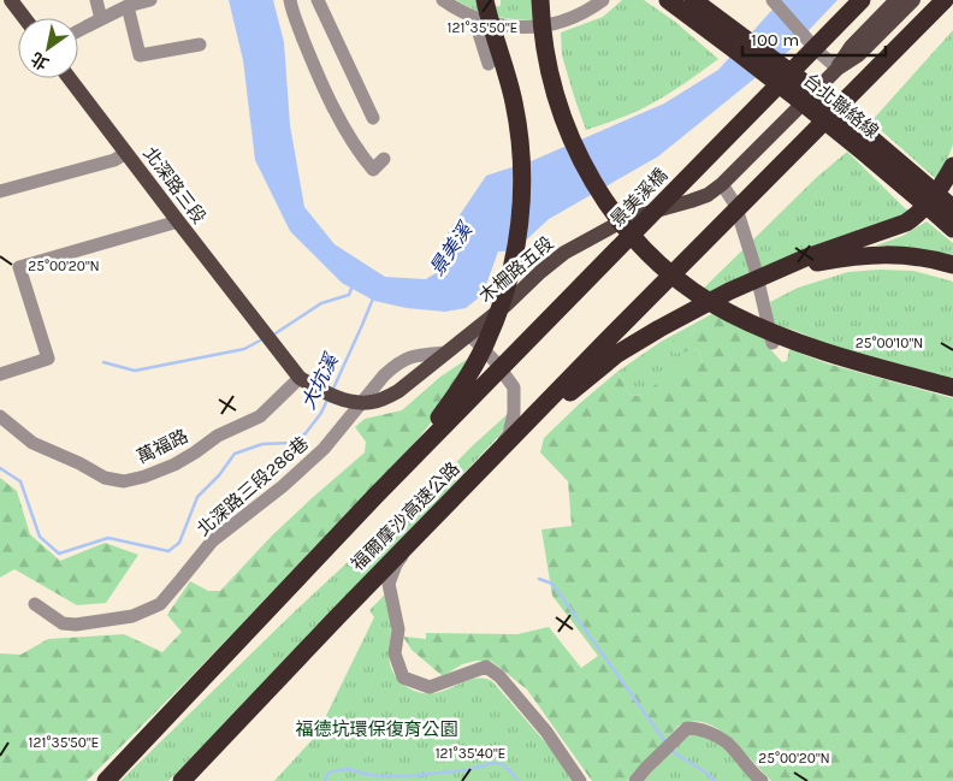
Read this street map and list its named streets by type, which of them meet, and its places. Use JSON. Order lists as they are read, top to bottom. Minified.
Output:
{"streets":{"highway":["台北聯絡線","景美溪橋","福爾摩沙高速公路"],"main road":["北深路三段","木柵路五段"],"street":["萬福路","北深路三段286巷"]},"crossings":[["北深路三段","萬福路"],["景美溪橋","福爾摩沙高速公路"],["木柵路五段","北深路三段286巷"]],"water":["景美溪","大坑溪"],"parks":["福德坑環保復育公園"],"scale_bar":"100 m","north":"bottom left","coordinates":["121°35'50\"E","25°00'20\"N","25°00'10\"N","121°35'40\"E"]}
